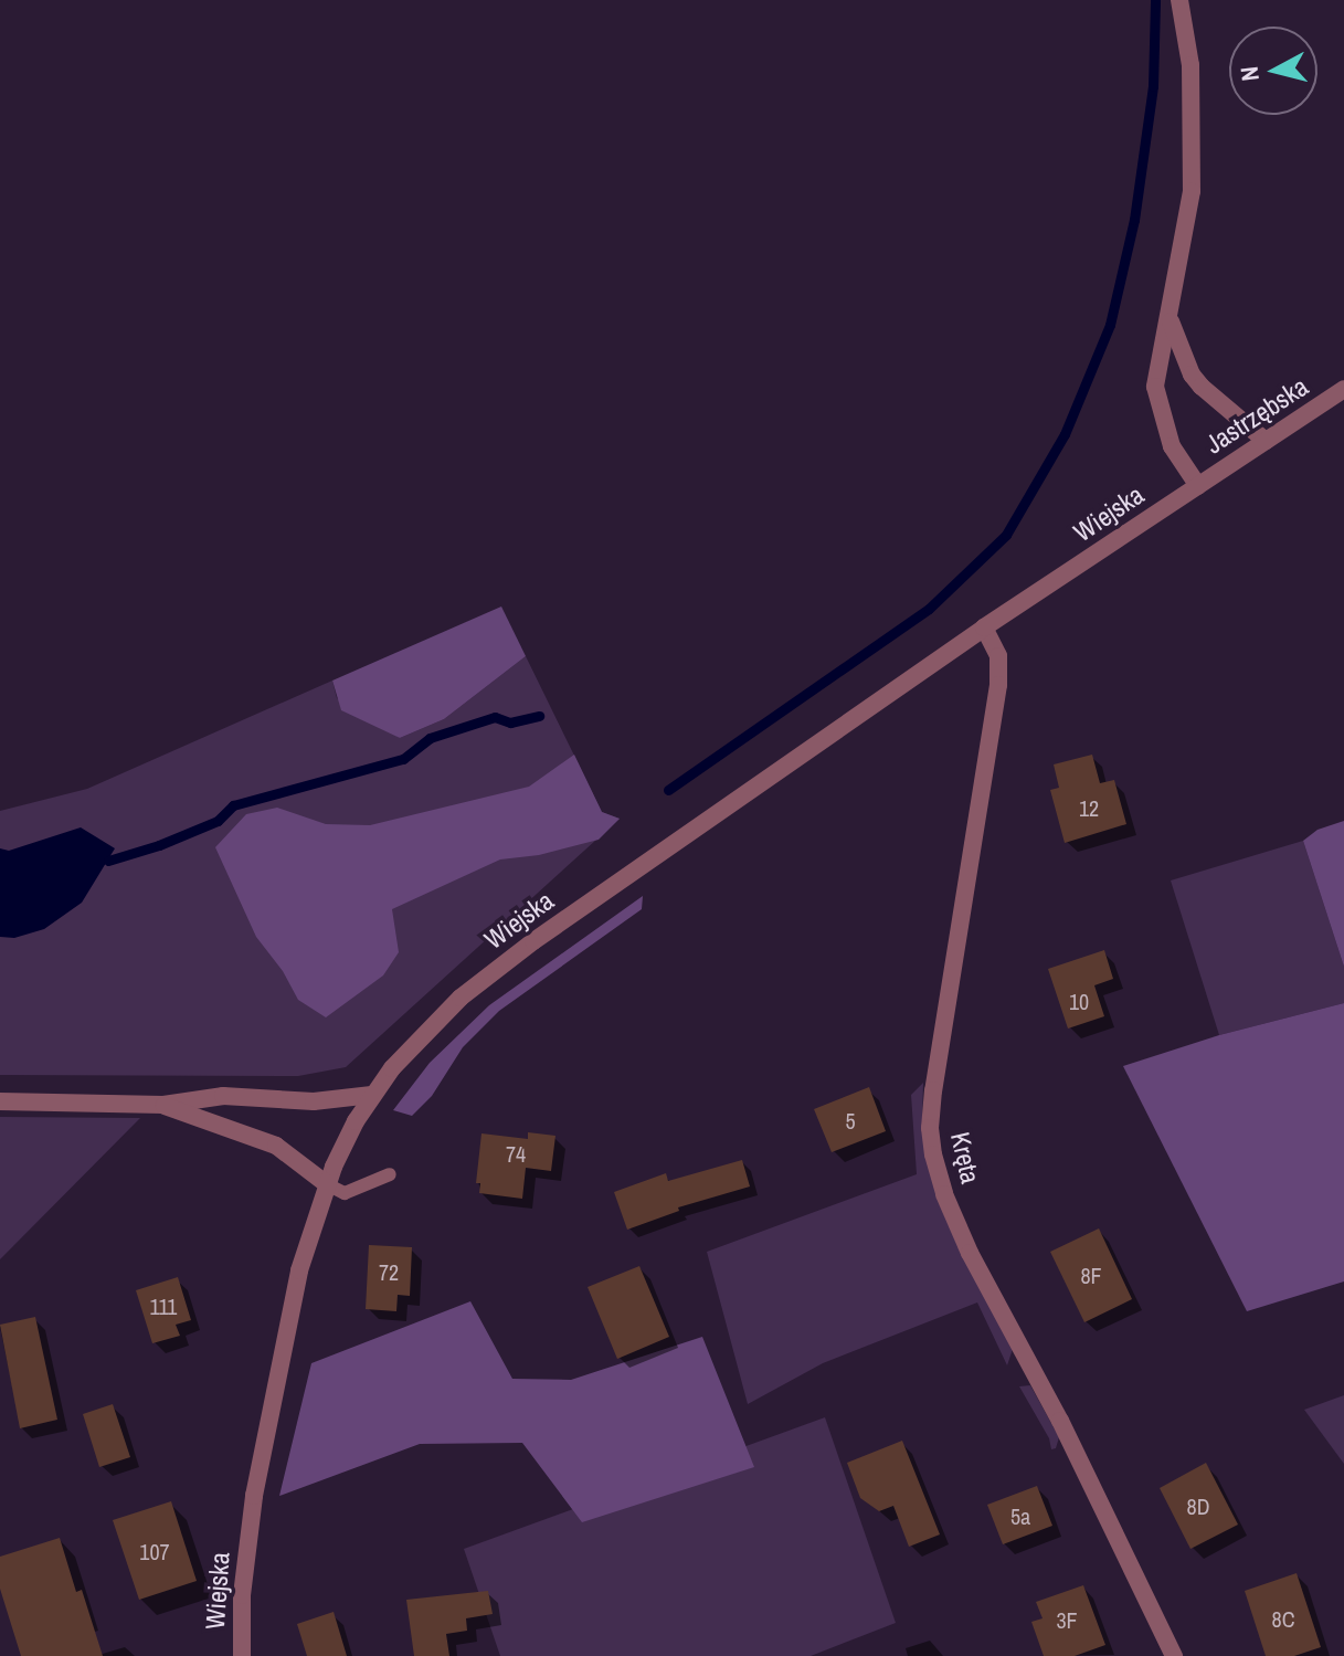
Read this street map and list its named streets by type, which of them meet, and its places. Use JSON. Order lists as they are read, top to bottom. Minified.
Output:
{"streets":{"street":["Jastrzębska","Wiejska","Kręta"]},"crossings":[["Jastrzębska","Wiejska"],["Wiejska","Kręta"]],"house_numbers":["12","10","5","74","72","8F","111","8D","5a","107","8C","3F"],"north":"left"}
